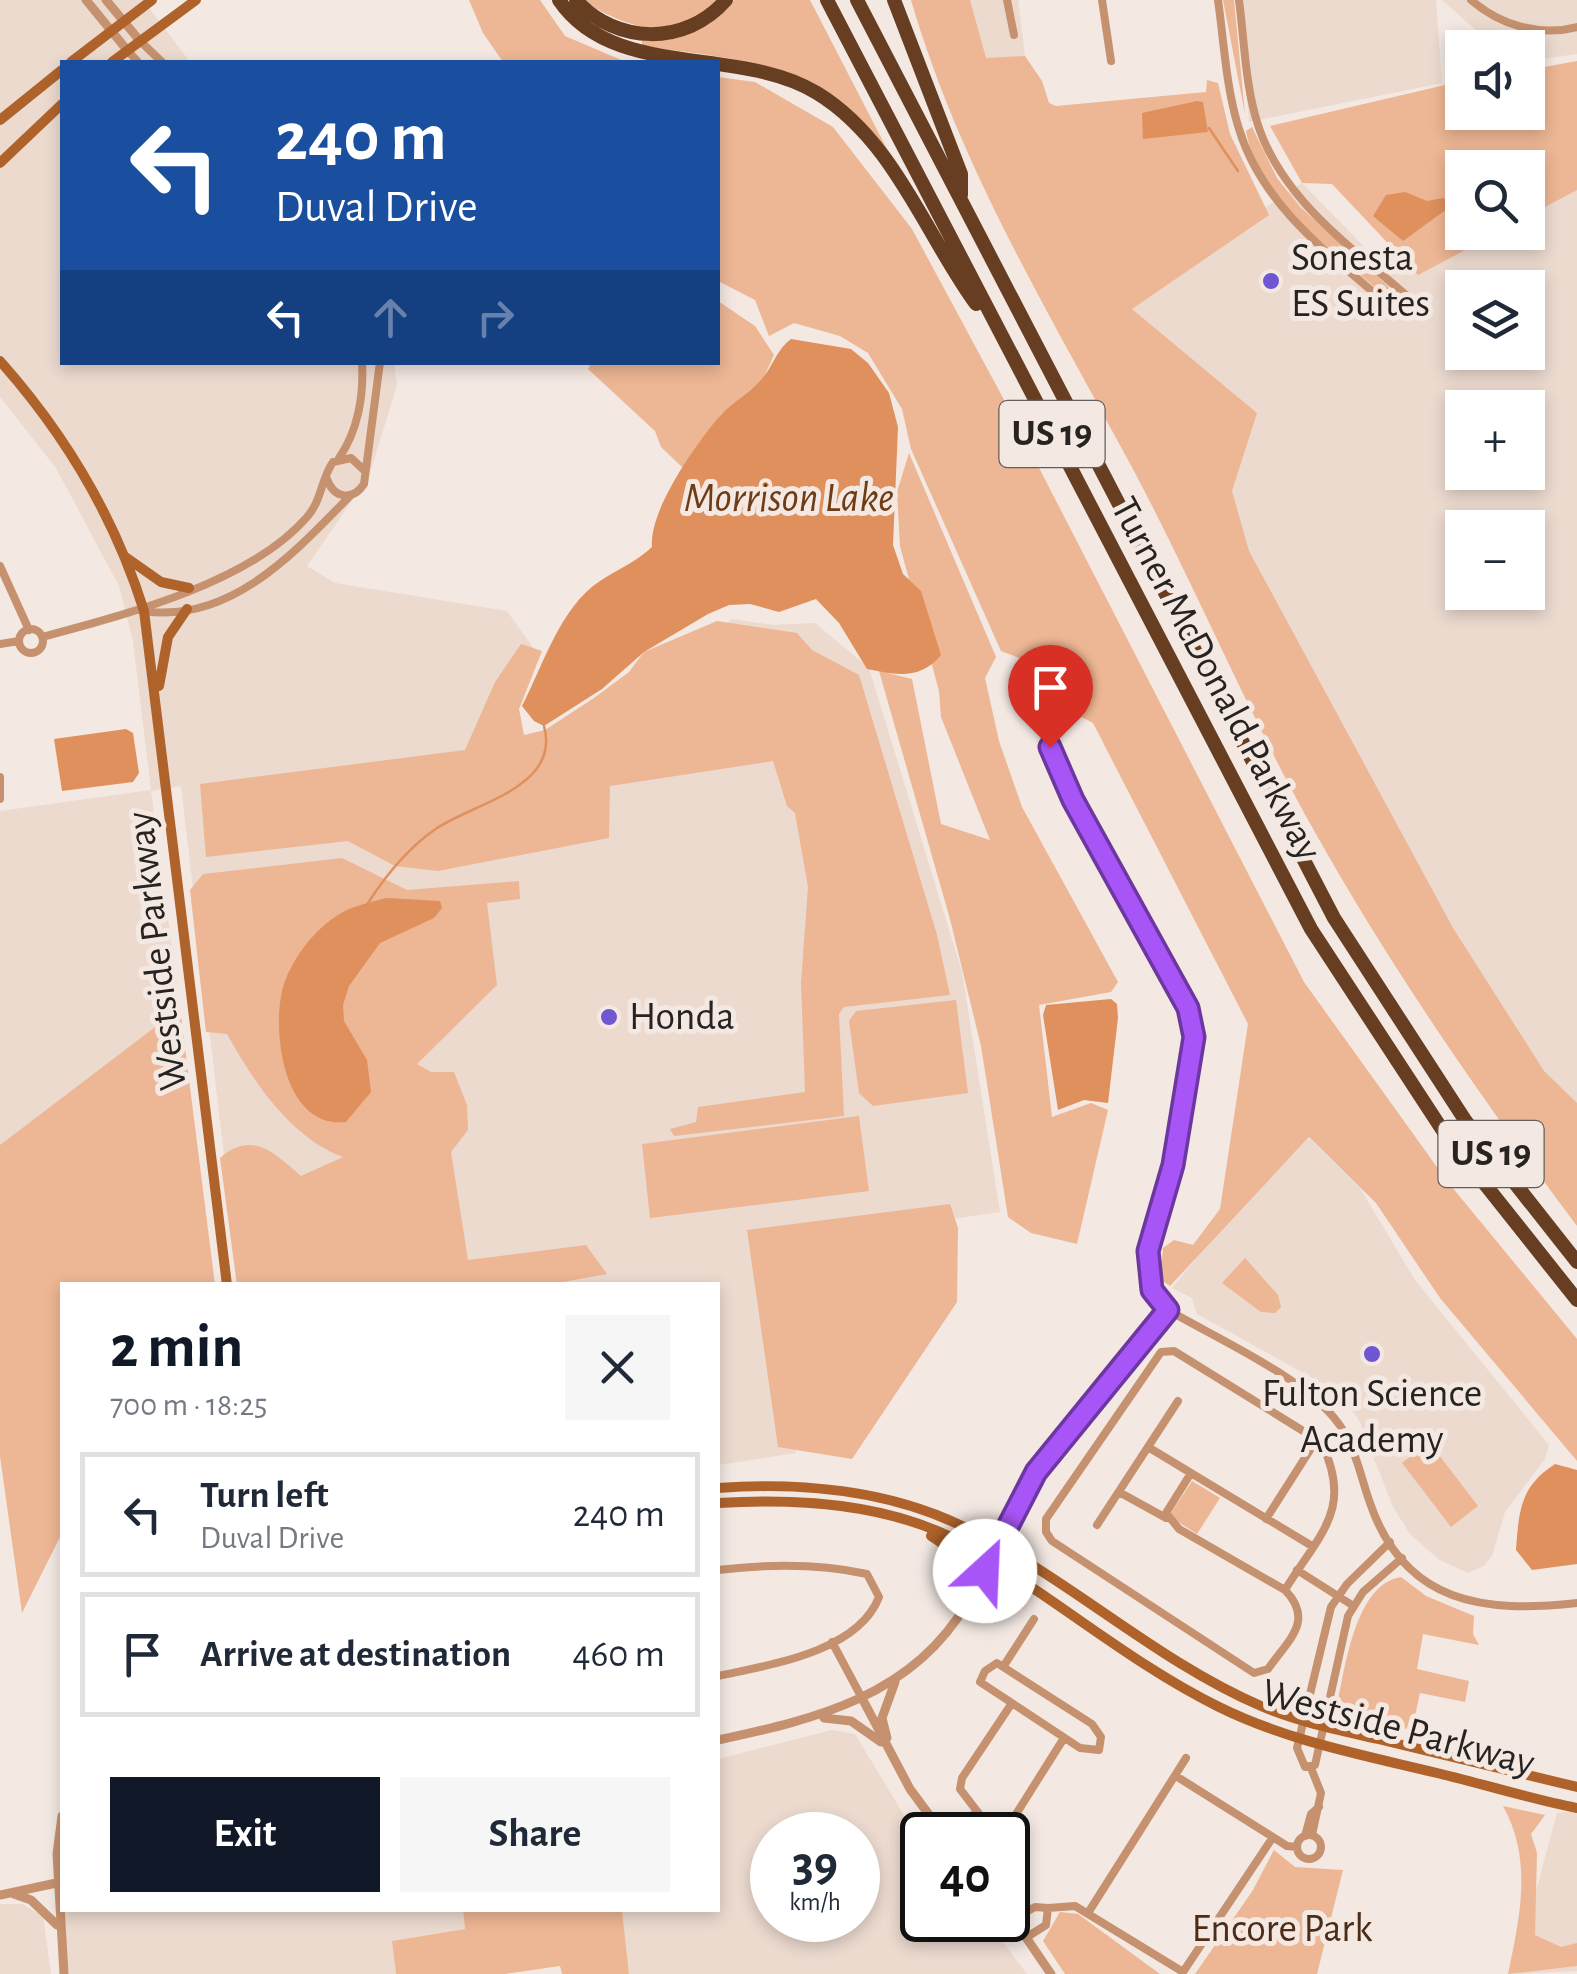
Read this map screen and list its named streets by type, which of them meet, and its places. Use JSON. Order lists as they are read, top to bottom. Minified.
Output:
{"streets":{"highway":["US 19","Turner McDonald Parkway"],"main road":["Westside Parkway"]},"water":["Morrison Lake"],"parks":["Encore Park"],"places":["Sonesta ES Suites","Honda","Fulton Science Academy"],"page":{"map_buttons":["+","−"],"turn":["240 m","Duval Drive"],"heading":["2 min","700 m · 18:25"],"list":[{"name":"Turn left","note":"Duval Drive","value":"240 m"},{"name":"Arrive at destination","value":"460 m"}],"buttons":["Exit","Share"],"speed":"39 km/h","limit":"40"}}
